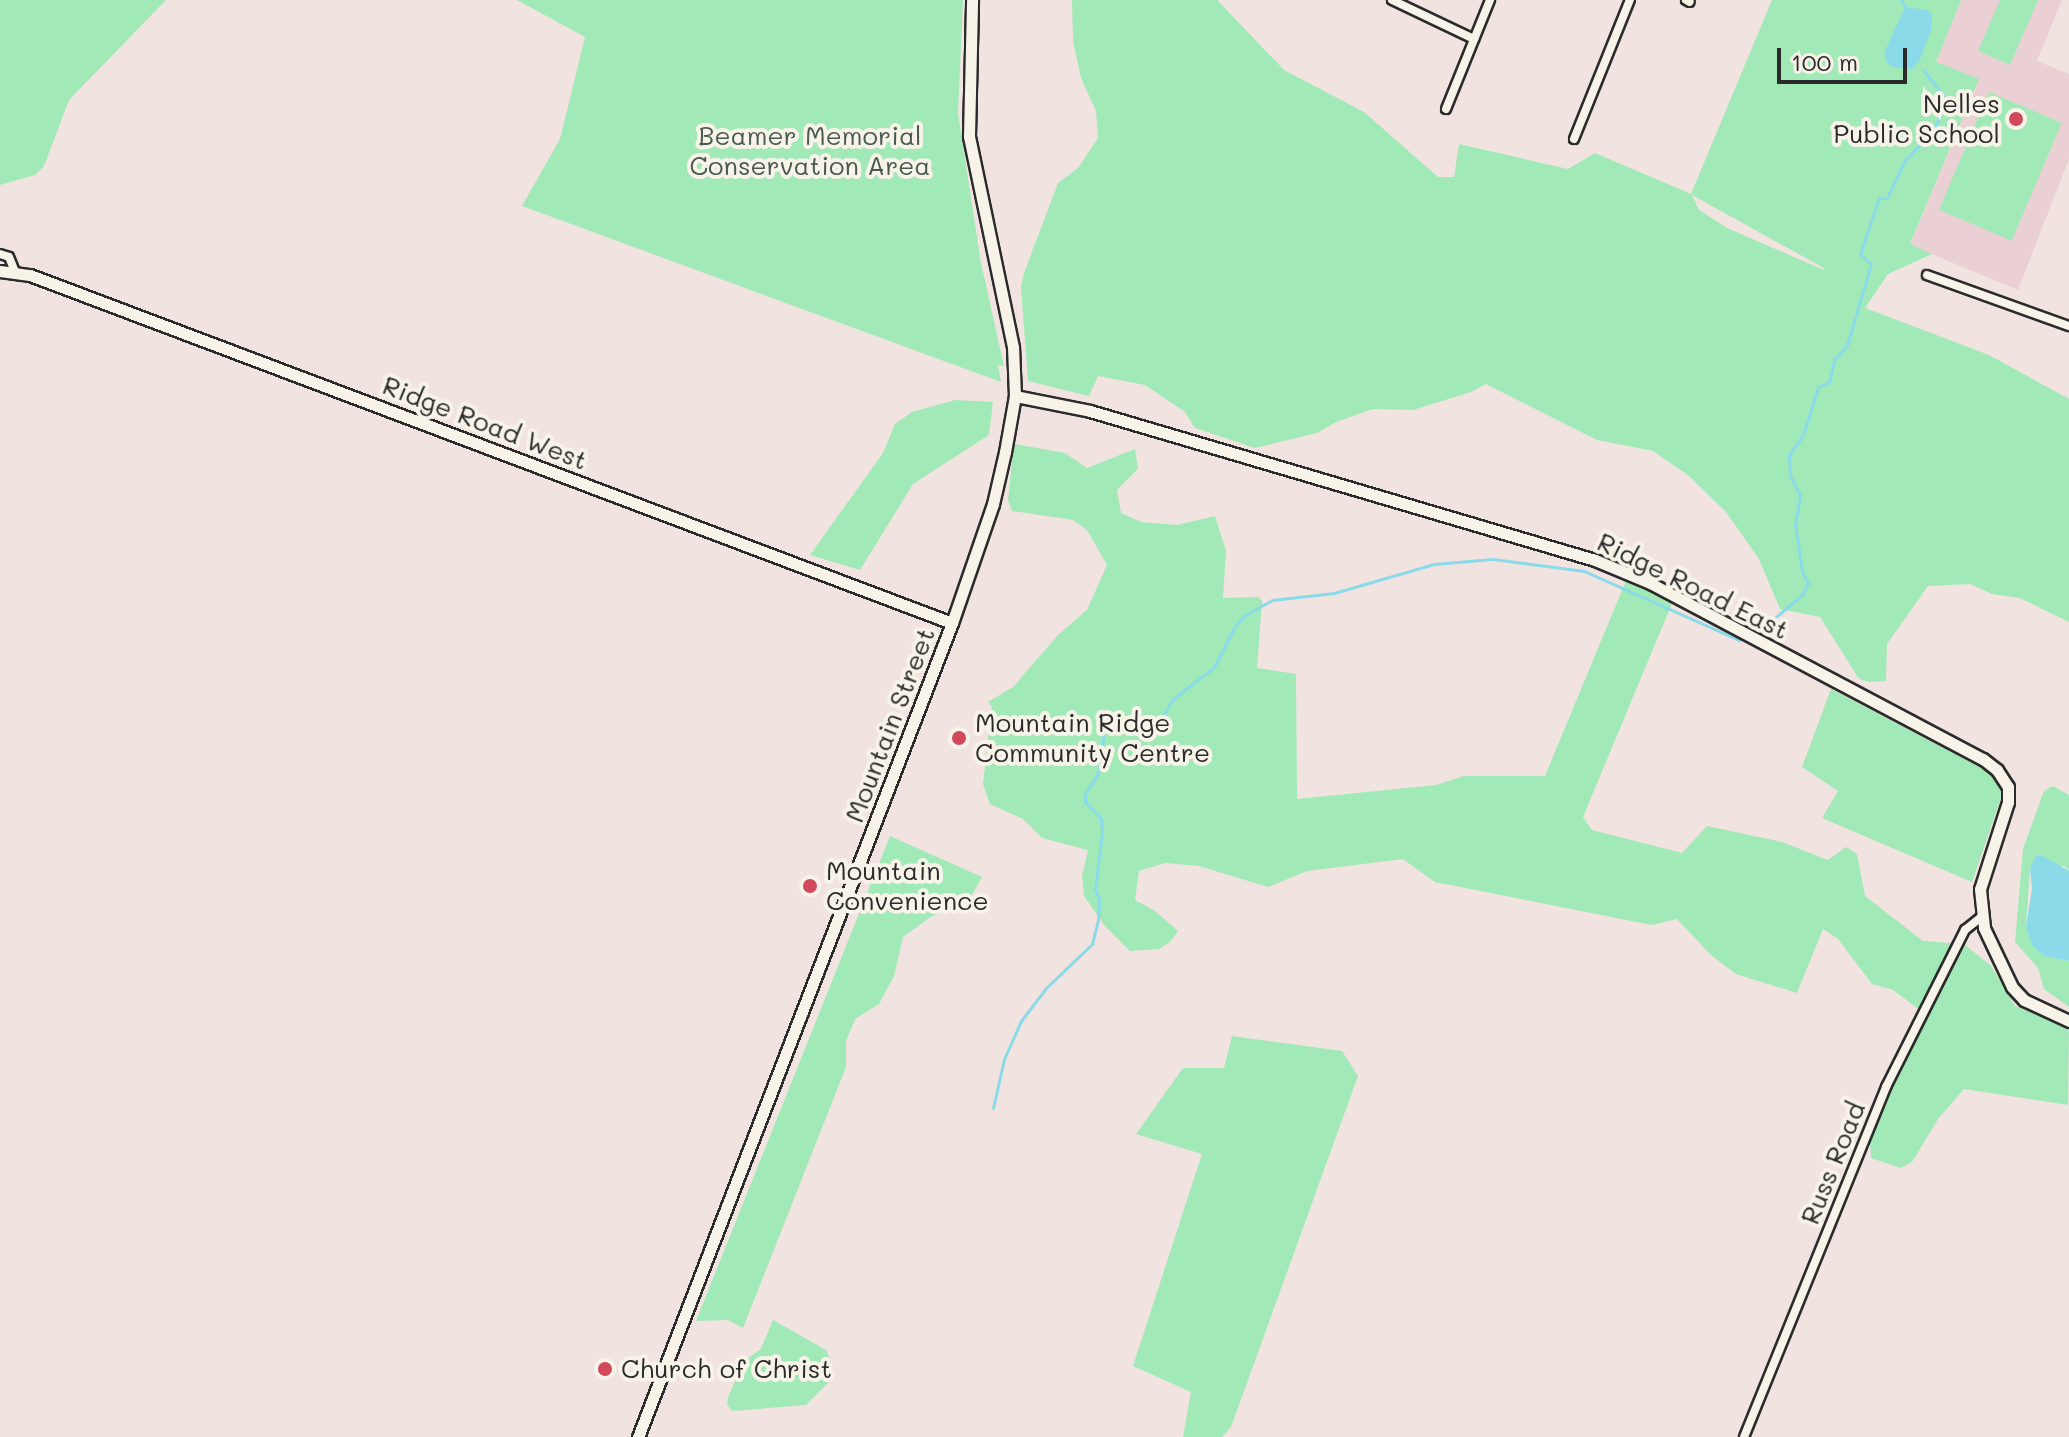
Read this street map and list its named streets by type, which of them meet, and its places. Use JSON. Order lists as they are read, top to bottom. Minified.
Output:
{"streets":{"main road":["Ridge Road West","Ridge Road East","Mountain Street"],"street":["Russ Road"]},"crossings":[["Ridge Road West","Mountain Street"],["Ridge Road East","Mountain Street"],["Ridge Road East","Russ Road"]],"parks":["Beamer Memorial Conservation Area"],"places":["Nelles Public School","Mountain Ridge Community Centre","Mountain Convenience","Church of Christ"],"scale_bar":"100 m"}
